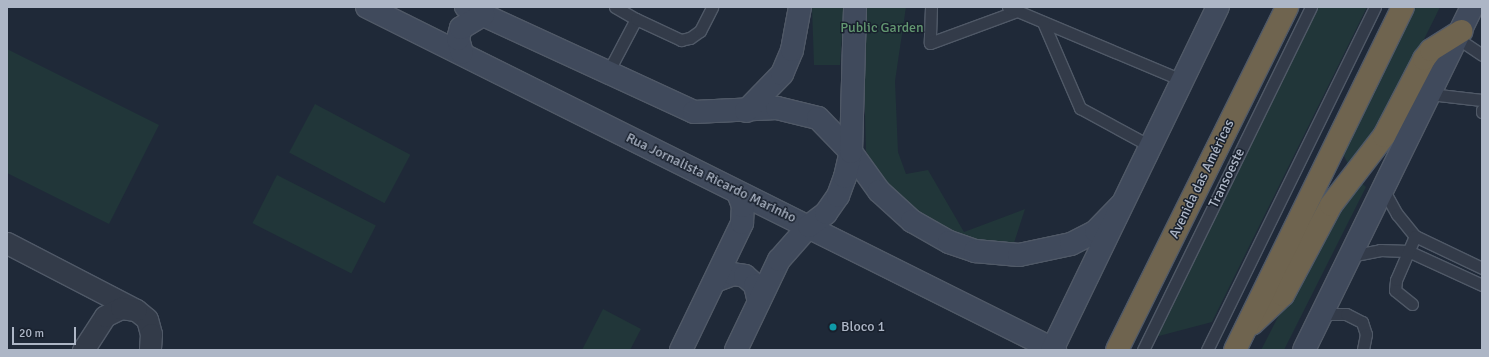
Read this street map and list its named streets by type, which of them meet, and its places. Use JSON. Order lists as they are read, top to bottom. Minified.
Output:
{"streets":{"highway":["Avenida das Américas"],"street":["Rua Jornalista Ricardo Marinho"],"lane":["Transoeste"]},"parks":["Public Garden"],"places":["Bloco 1"],"scale_bar":"20 m"}
